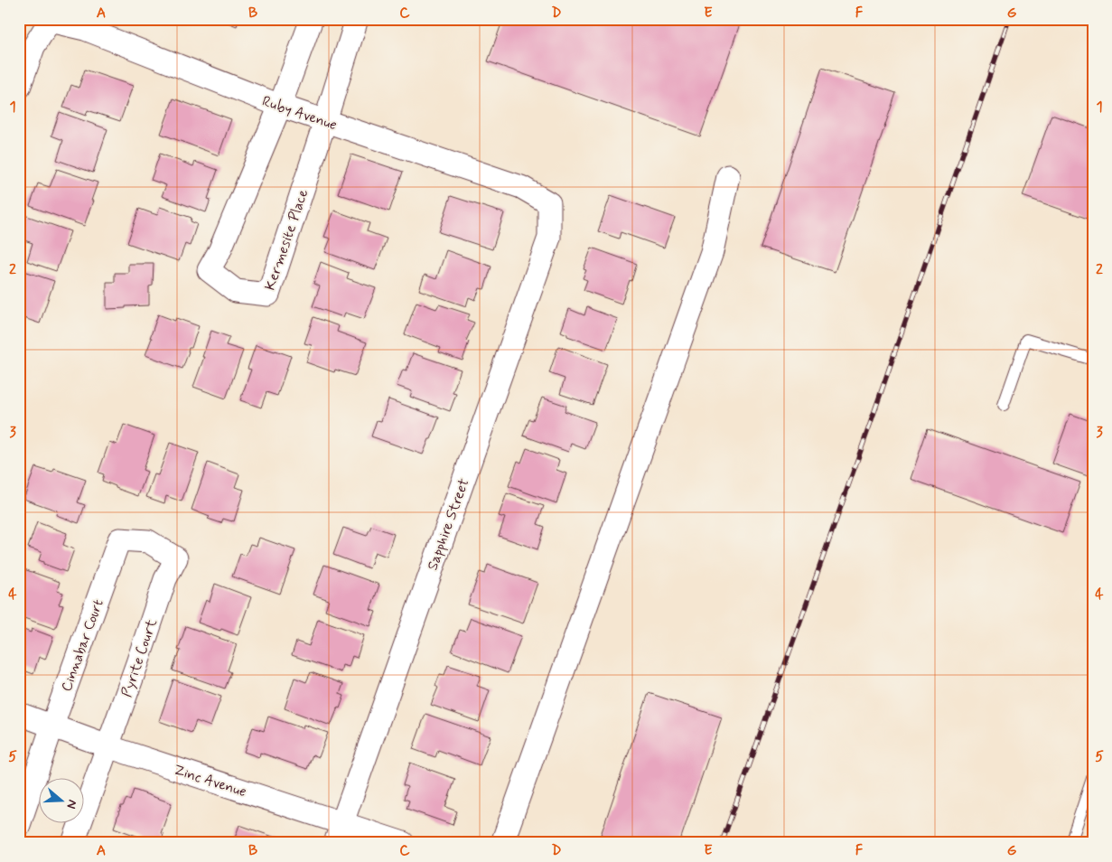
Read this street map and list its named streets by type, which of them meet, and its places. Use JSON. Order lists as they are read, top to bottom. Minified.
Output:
{"streets":{"street":["Ruby Avenue","Kermesite Place","Sapphire Street","Cinnabar Court","Pyrite Court","Zinc Avenue"]},"crossings":[["Ruby Avenue","Kermesite Place"],["Ruby Avenue","Sapphire Street"],["Sapphire Street","Zinc Avenue"],["Cinnabar Court","Pyrite Court"],["Cinnabar Court","Zinc Avenue"],["Pyrite Court","Zinc Avenue"]],"north":"right","grid":{"columns":["A","B","C","D","E","F","G"],"rows":["1","2","3","4","5"]}}
